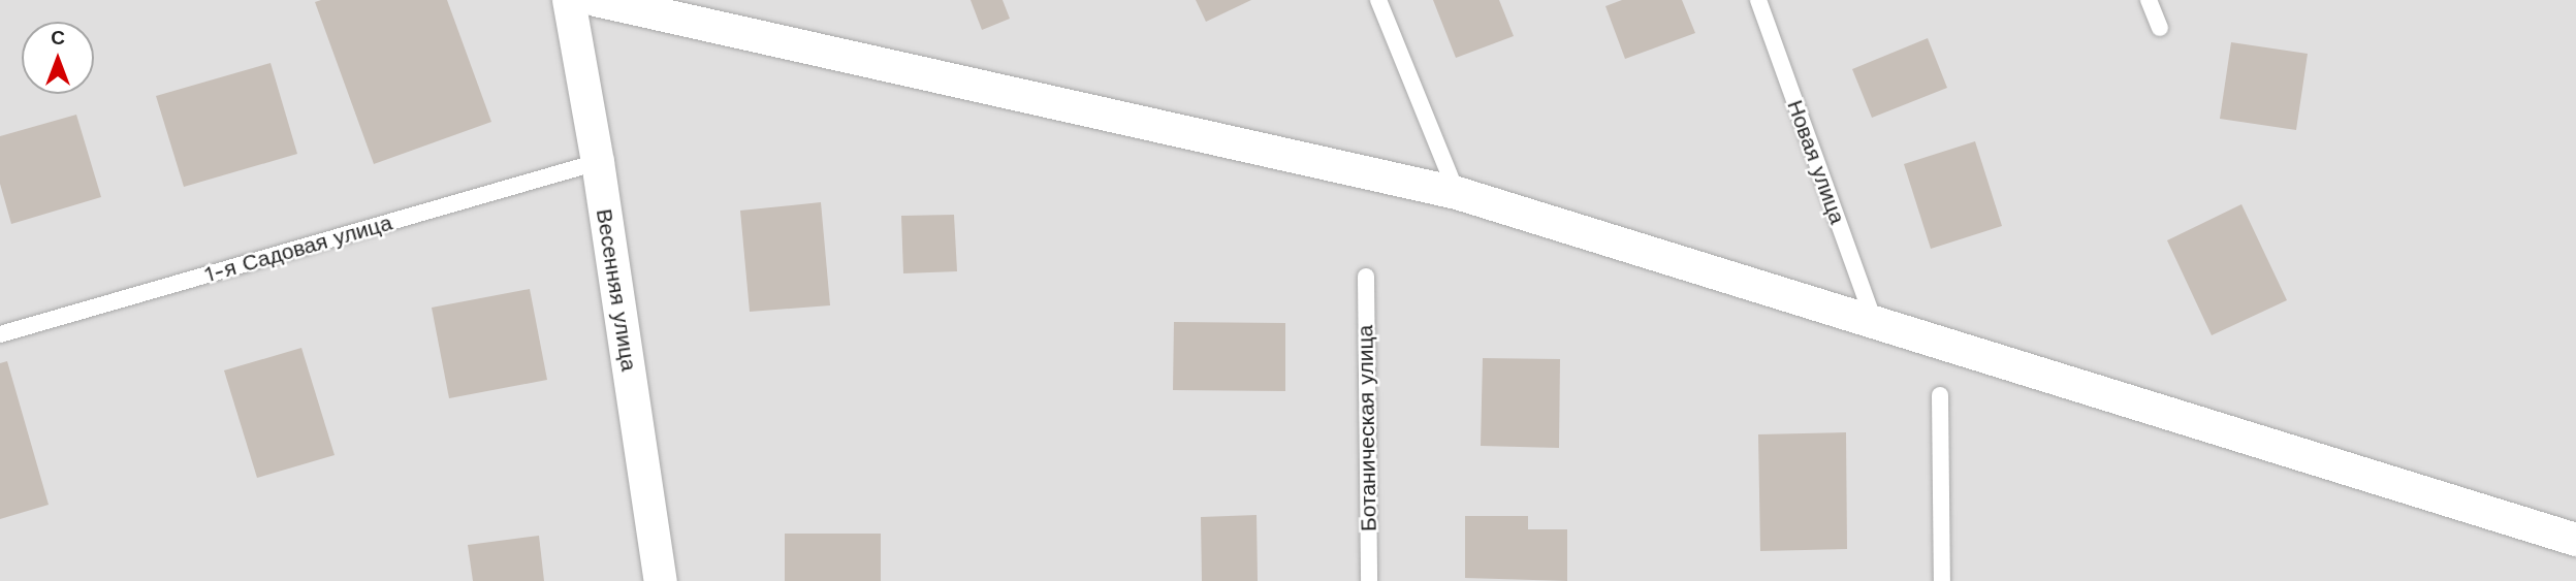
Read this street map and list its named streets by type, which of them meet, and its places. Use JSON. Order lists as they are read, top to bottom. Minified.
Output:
{"streets":{"street":["Весенняя улица"],"lane":["Новая улица","1-я Садовая улица","Ботаническая улица"]},"crossings":[["1-я Садовая улица","Весенняя улица"]],"north":"top"}
